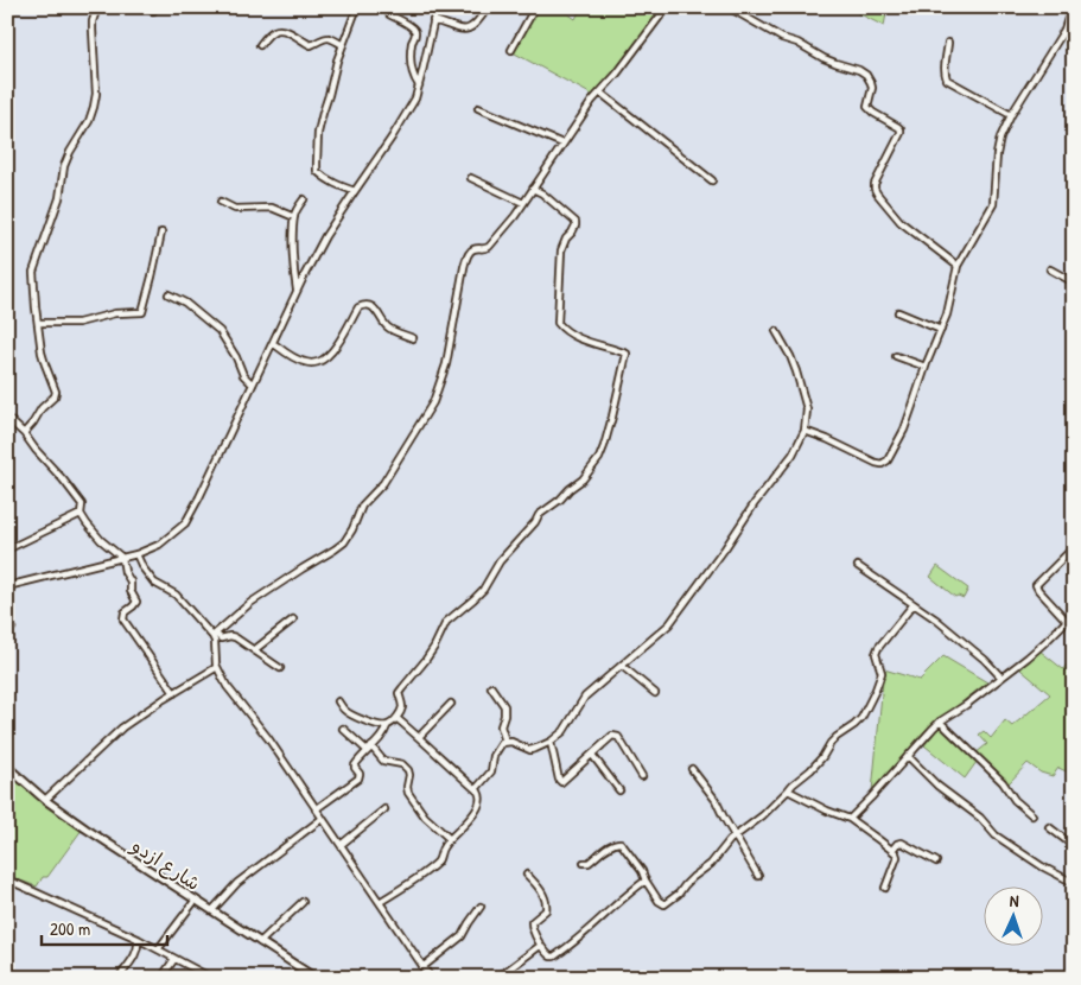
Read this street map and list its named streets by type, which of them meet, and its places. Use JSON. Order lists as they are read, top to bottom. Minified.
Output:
{"streets":{"street":["شارع ازدو"]},"scale_bar":"200 m","north":"top"}
